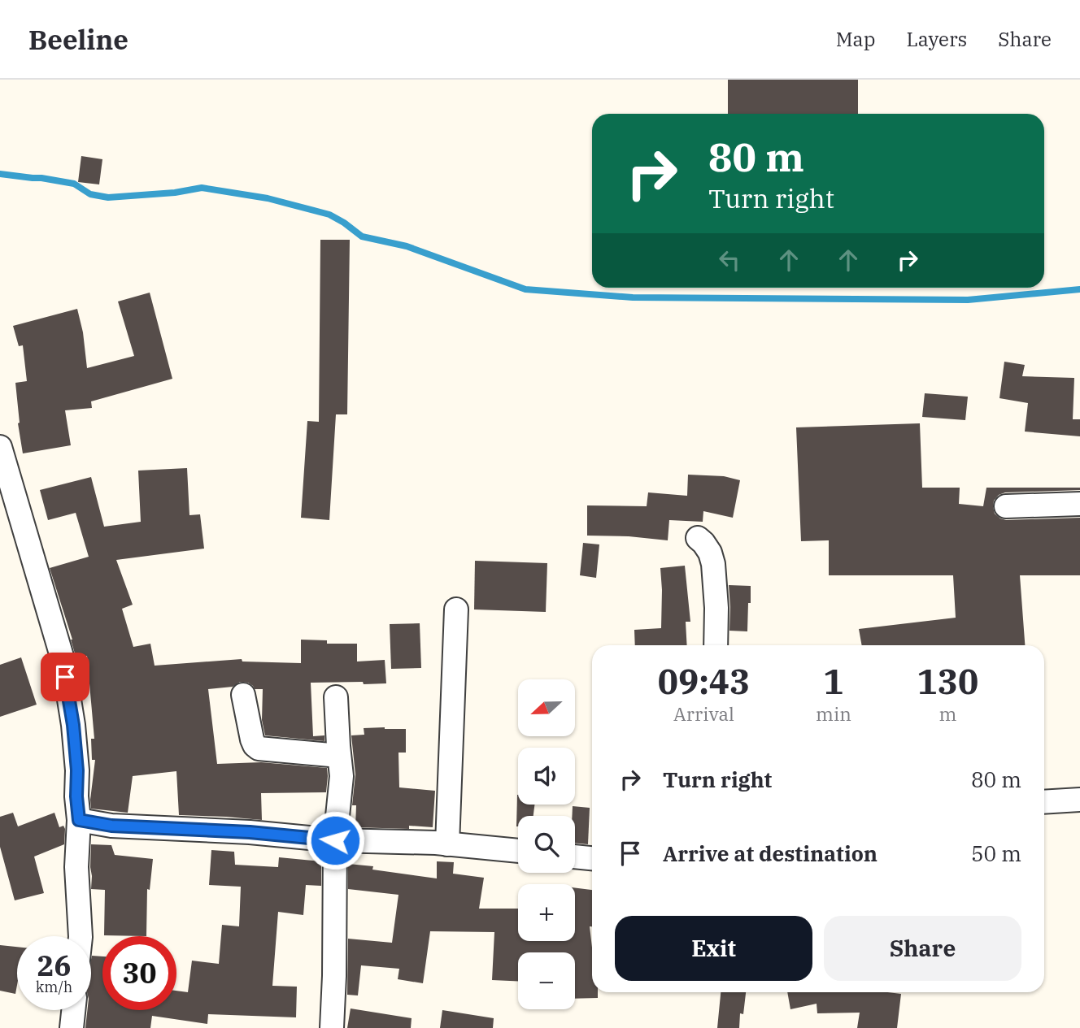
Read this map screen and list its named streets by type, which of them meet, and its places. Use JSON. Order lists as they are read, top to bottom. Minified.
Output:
{"north":"left","page":{"header":"Beeline","nav":["Map","Layers","Share"],"turn":["80 m","Turn right"],"eta":["09:43","Arrival","1","min","130","m"],"map_buttons":["+","−"],"list":[{"name":"Turn right","value":"80 m"},{"name":"Arrive at destination","value":"50 m"}],"buttons":["Exit","Share"],"speed":"26 km/h","limit":"30"}}
